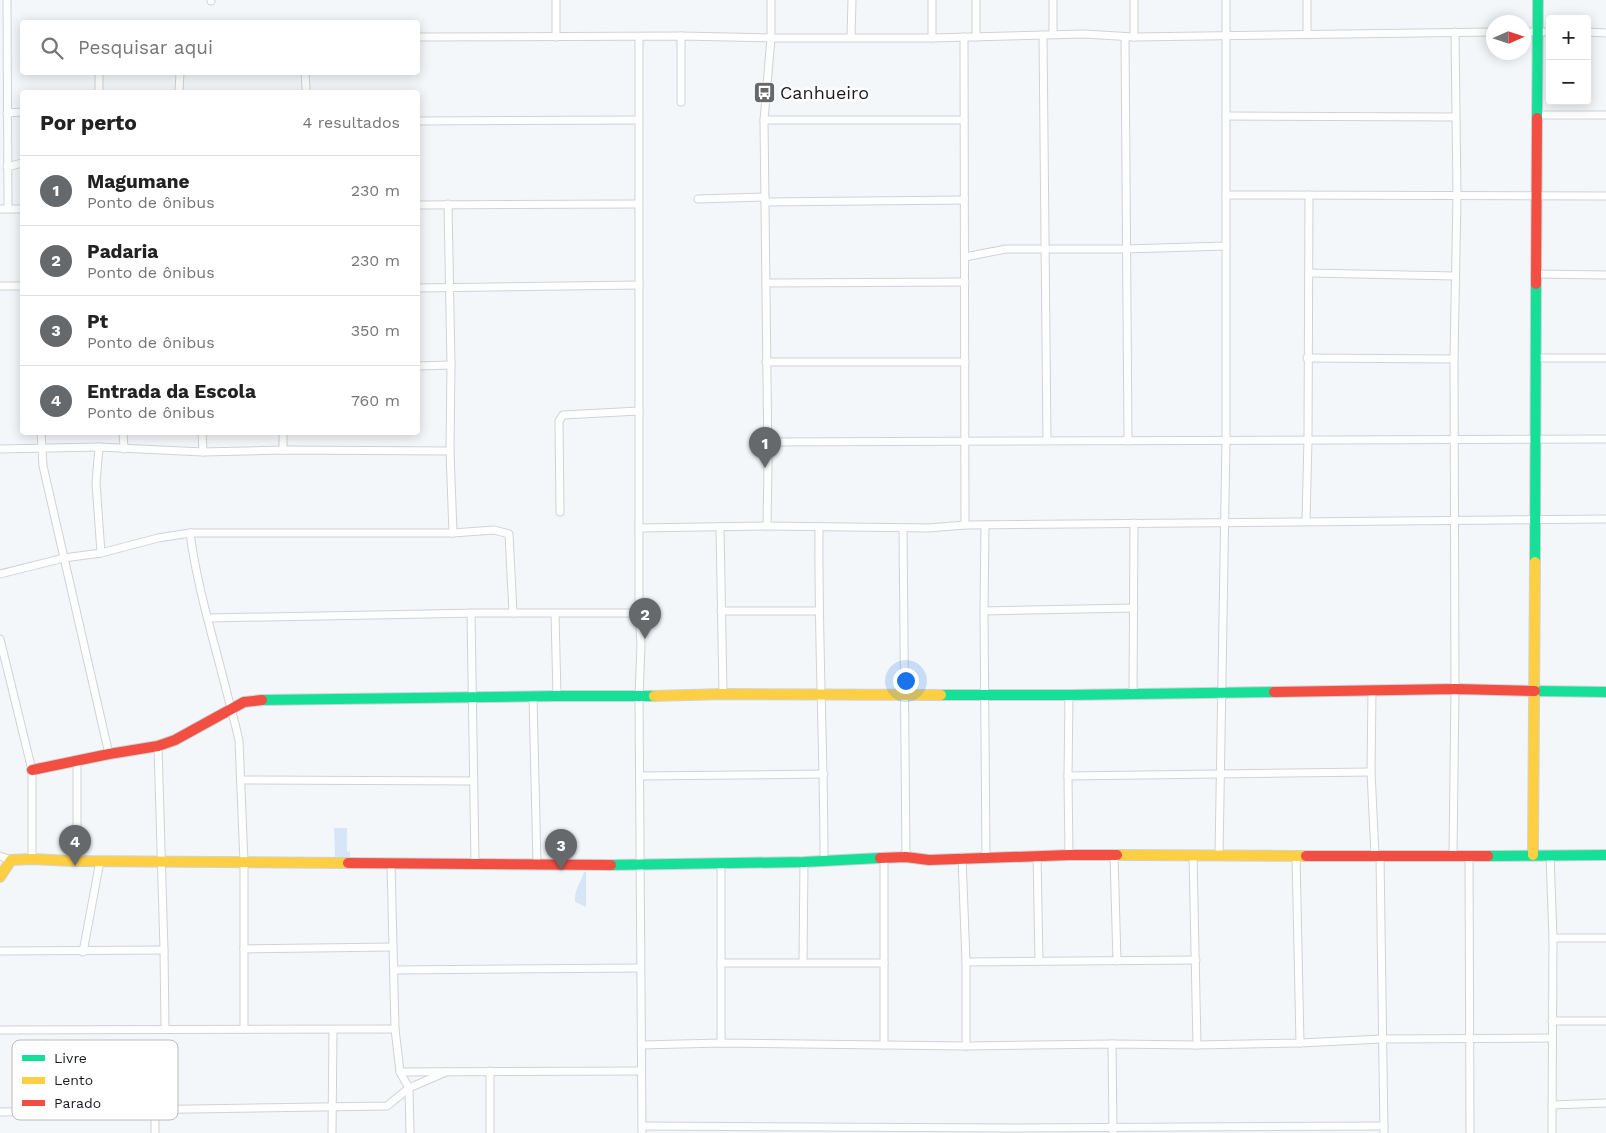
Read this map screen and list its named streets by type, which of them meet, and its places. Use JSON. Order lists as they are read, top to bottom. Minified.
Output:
{"places":{"bus stop":["Canhueiro"]},"legend":["Livre","Lento","Parado"],"north":"right","page":{"map_buttons":["+","−"],"search":"Pesquisar aqui","heading":["Por perto","4 resultados"],"list":[{"mark":"1","name":"Magumane","note":"Ponto de ônibus","value":"230 m"},{"mark":"2","name":"Padaria","note":"Ponto de ônibus","value":"230 m"},{"mark":"3","name":"Pt","note":"Ponto de ônibus","value":"350 m"},{"mark":"4","name":"Entrada da Escola","note":"Ponto de ônibus","value":"760 m"}],"pins":["1","2","4","3"]}}
